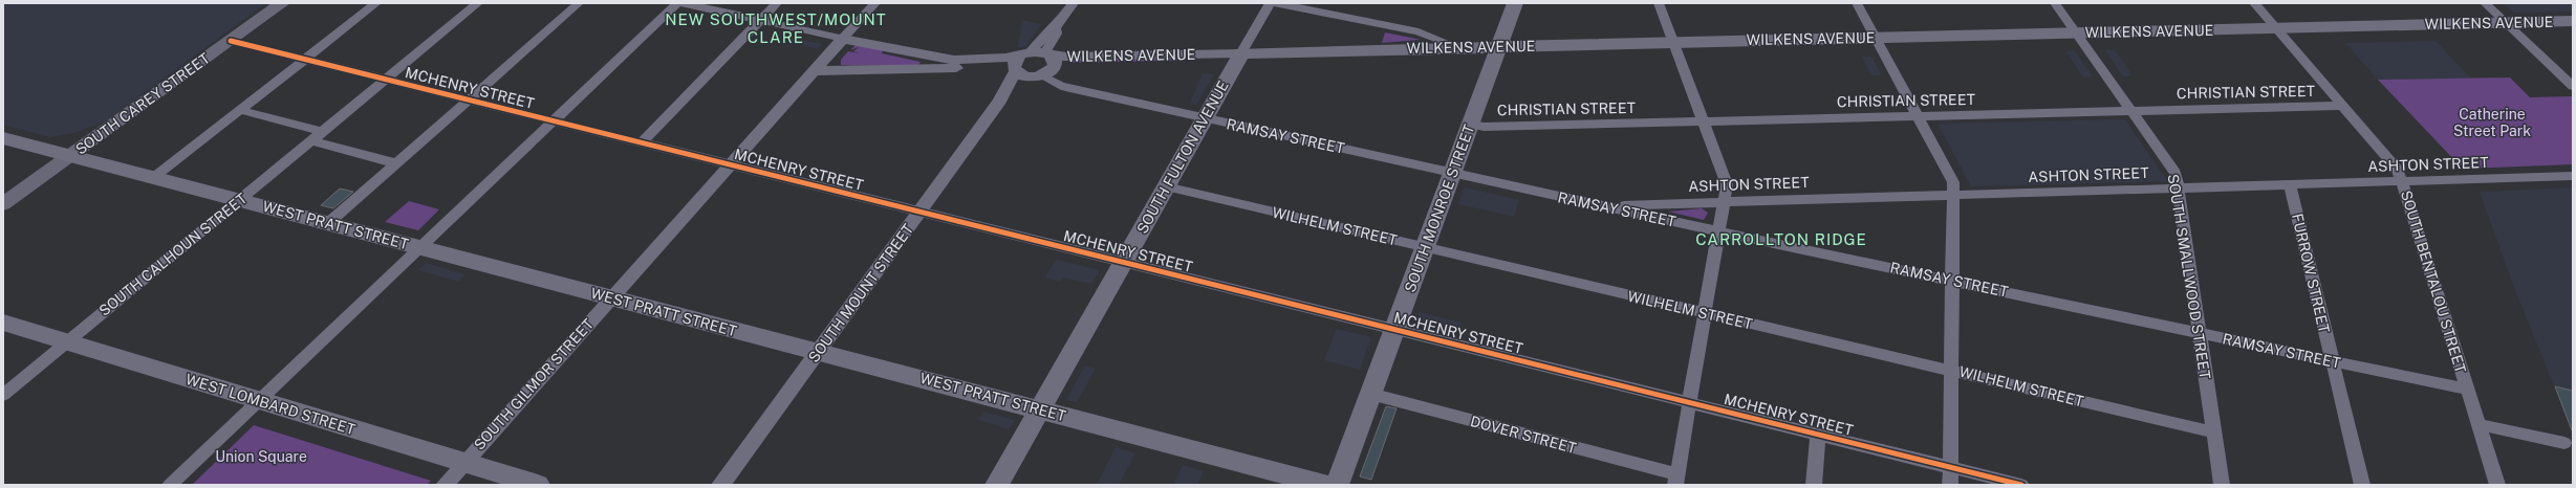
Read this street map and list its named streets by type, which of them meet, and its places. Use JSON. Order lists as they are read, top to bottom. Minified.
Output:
{"streets":{"main road":["WILKENS AVENUE","SOUTH CAREY STREET","SOUTH FULTON AVENUE","SOUTH MONROE STREET","WEST PRATT STREET","WEST LOMBARD STREET"],"street":["MCHENRY STREET","CHRISTIAN STREET","RAMSAY STREET","ASHTON STREET","WILHELM STREET","SOUTH CALHOUN STREET","FURROW STREET","SOUTH SMALLWOOD STREET","SOUTH BENTALOU STREET","SOUTH MOUNT STREET","SOUTH GILMOR STREET","DOVER STREET"]},"crossings":[["WILKENS AVENUE","RAMSAY STREET"],["WILKENS AVENUE","SOUTH FULTON AVENUE"],["WILKENS AVENUE","SOUTH MONROE STREET"],["WILKENS AVENUE","SOUTH SMALLWOOD STREET"],["WILKENS AVENUE","SOUTH BENTALOU STREET"],["WILKENS AVENUE","SOUTH MOUNT STREET"],["WILKENS AVENUE","SOUTH GILMOR STREET"],["MCHENRY STREET","SOUTH CAREY STREET"],["MCHENRY STREET","SOUTH FULTON AVENUE"],["MCHENRY STREET","SOUTH MONROE STREET"],["MCHENRY STREET","SOUTH CALHOUN STREET"],["MCHENRY STREET","SOUTH MOUNT STREET"],["MCHENRY STREET","SOUTH GILMOR STREET"],["CHRISTIAN STREET","SOUTH MONROE STREET"],["CHRISTIAN STREET","SOUTH SMALLWOOD STREET"],["CHRISTIAN STREET","SOUTH BENTALOU STREET"],["SOUTH CAREY STREET","WEST PRATT STREET"],["RAMSAY STREET","SOUTH FULTON AVENUE"],["RAMSAY STREET","ASHTON STREET"],["RAMSAY STREET","SOUTH MONROE STREET"],["RAMSAY STREET","FURROW STREET"],["RAMSAY STREET","SOUTH SMALLWOOD STREET"],["RAMSAY STREET","SOUTH BENTALOU STREET"],["RAMSAY STREET","SOUTH MOUNT STREET"],["SOUTH FULTON AVENUE","WEST PRATT STREET"],["SOUTH FULTON AVENUE","WILHELM STREET"],["ASHTON STREET","FURROW STREET"],["ASHTON STREET","SOUTH SMALLWOOD STREET"],["ASHTON STREET","SOUTH BENTALOU STREET"],["SOUTH MONROE STREET","WILHELM STREET"],["SOUTH MONROE STREET","DOVER STREET"],["WEST PRATT STREET","SOUTH CALHOUN STREET"],["WEST PRATT STREET","SOUTH MOUNT STREET"],["WEST PRATT STREET","SOUTH GILMOR STREET"],["WILHELM STREET","SOUTH SMALLWOOD STREET"],["SOUTH CALHOUN STREET","WEST LOMBARD STREET"],["SOUTH GILMOR STREET","WEST LOMBARD STREET"]],"districts":["NEW SOUTHWEST/MOUNT CLARE","CARROLLTON RIDGE"],"parks":["Catherine Street Park","Union Square"]}
